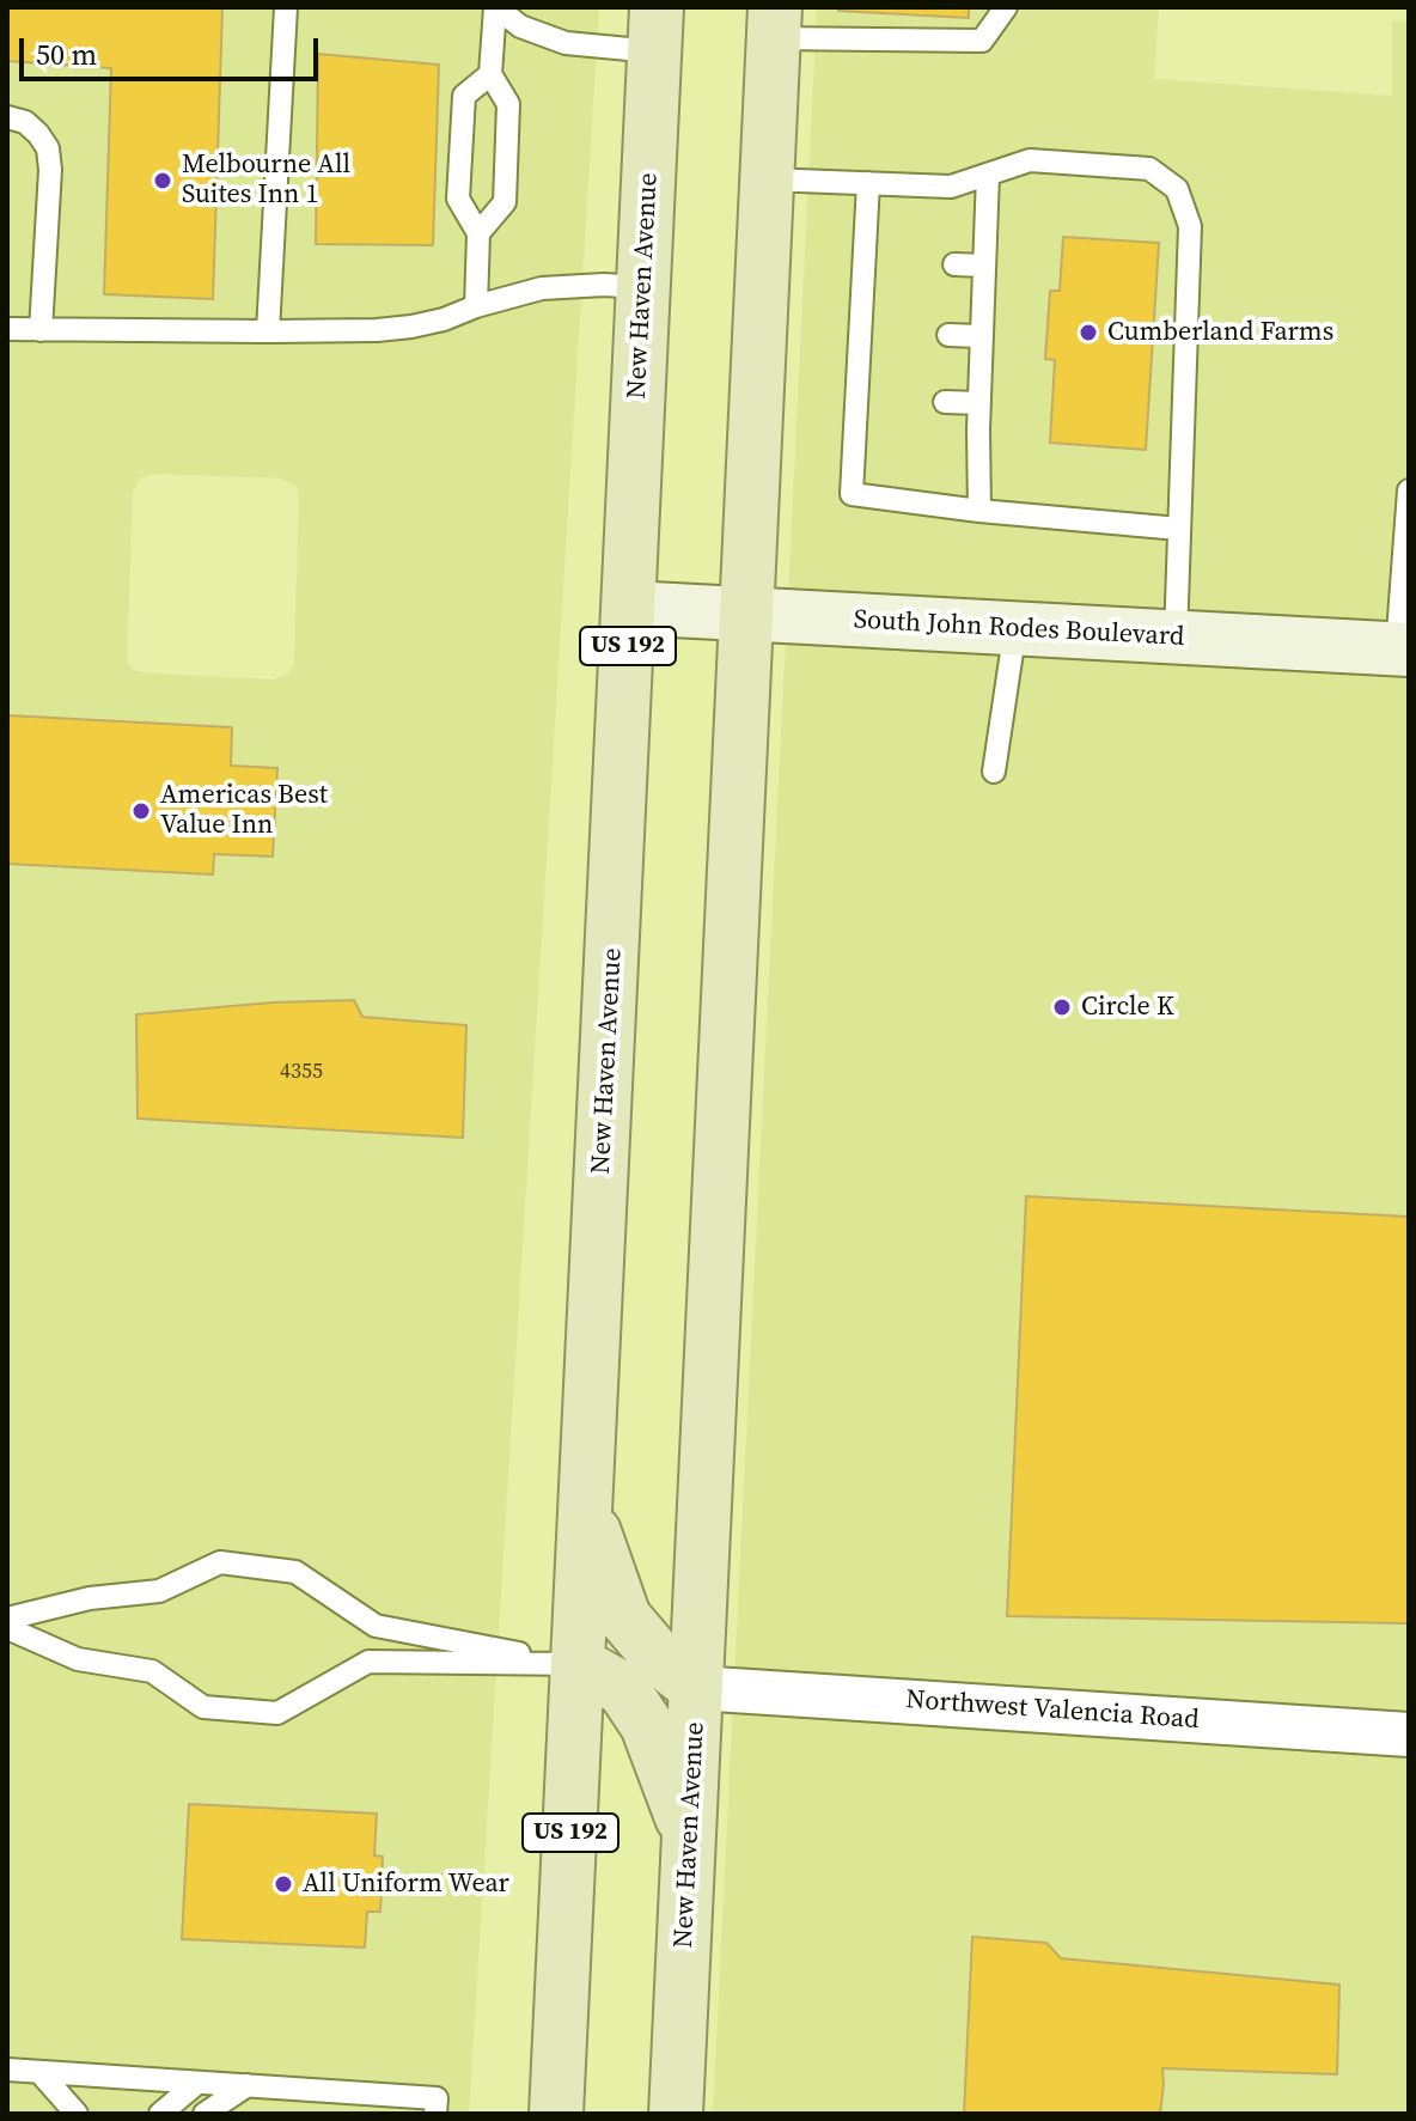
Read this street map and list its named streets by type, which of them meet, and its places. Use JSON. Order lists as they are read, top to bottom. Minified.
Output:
{"streets":{"main road":["New Haven Avenue","South John Rodes Boulevard","US 192"],"street":["Northwest Valencia Road"]},"crossings":[["New Haven Avenue","South John Rodes Boulevard"],["New Haven Avenue","Northwest Valencia Road"]],"places":["Melbourne All Suites Inn 1","Cumberland Farms","Americas Best Value Inn","Circle K","All Uniform Wear"],"house_numbers":["4355"],"scale_bar":"50 m"}
